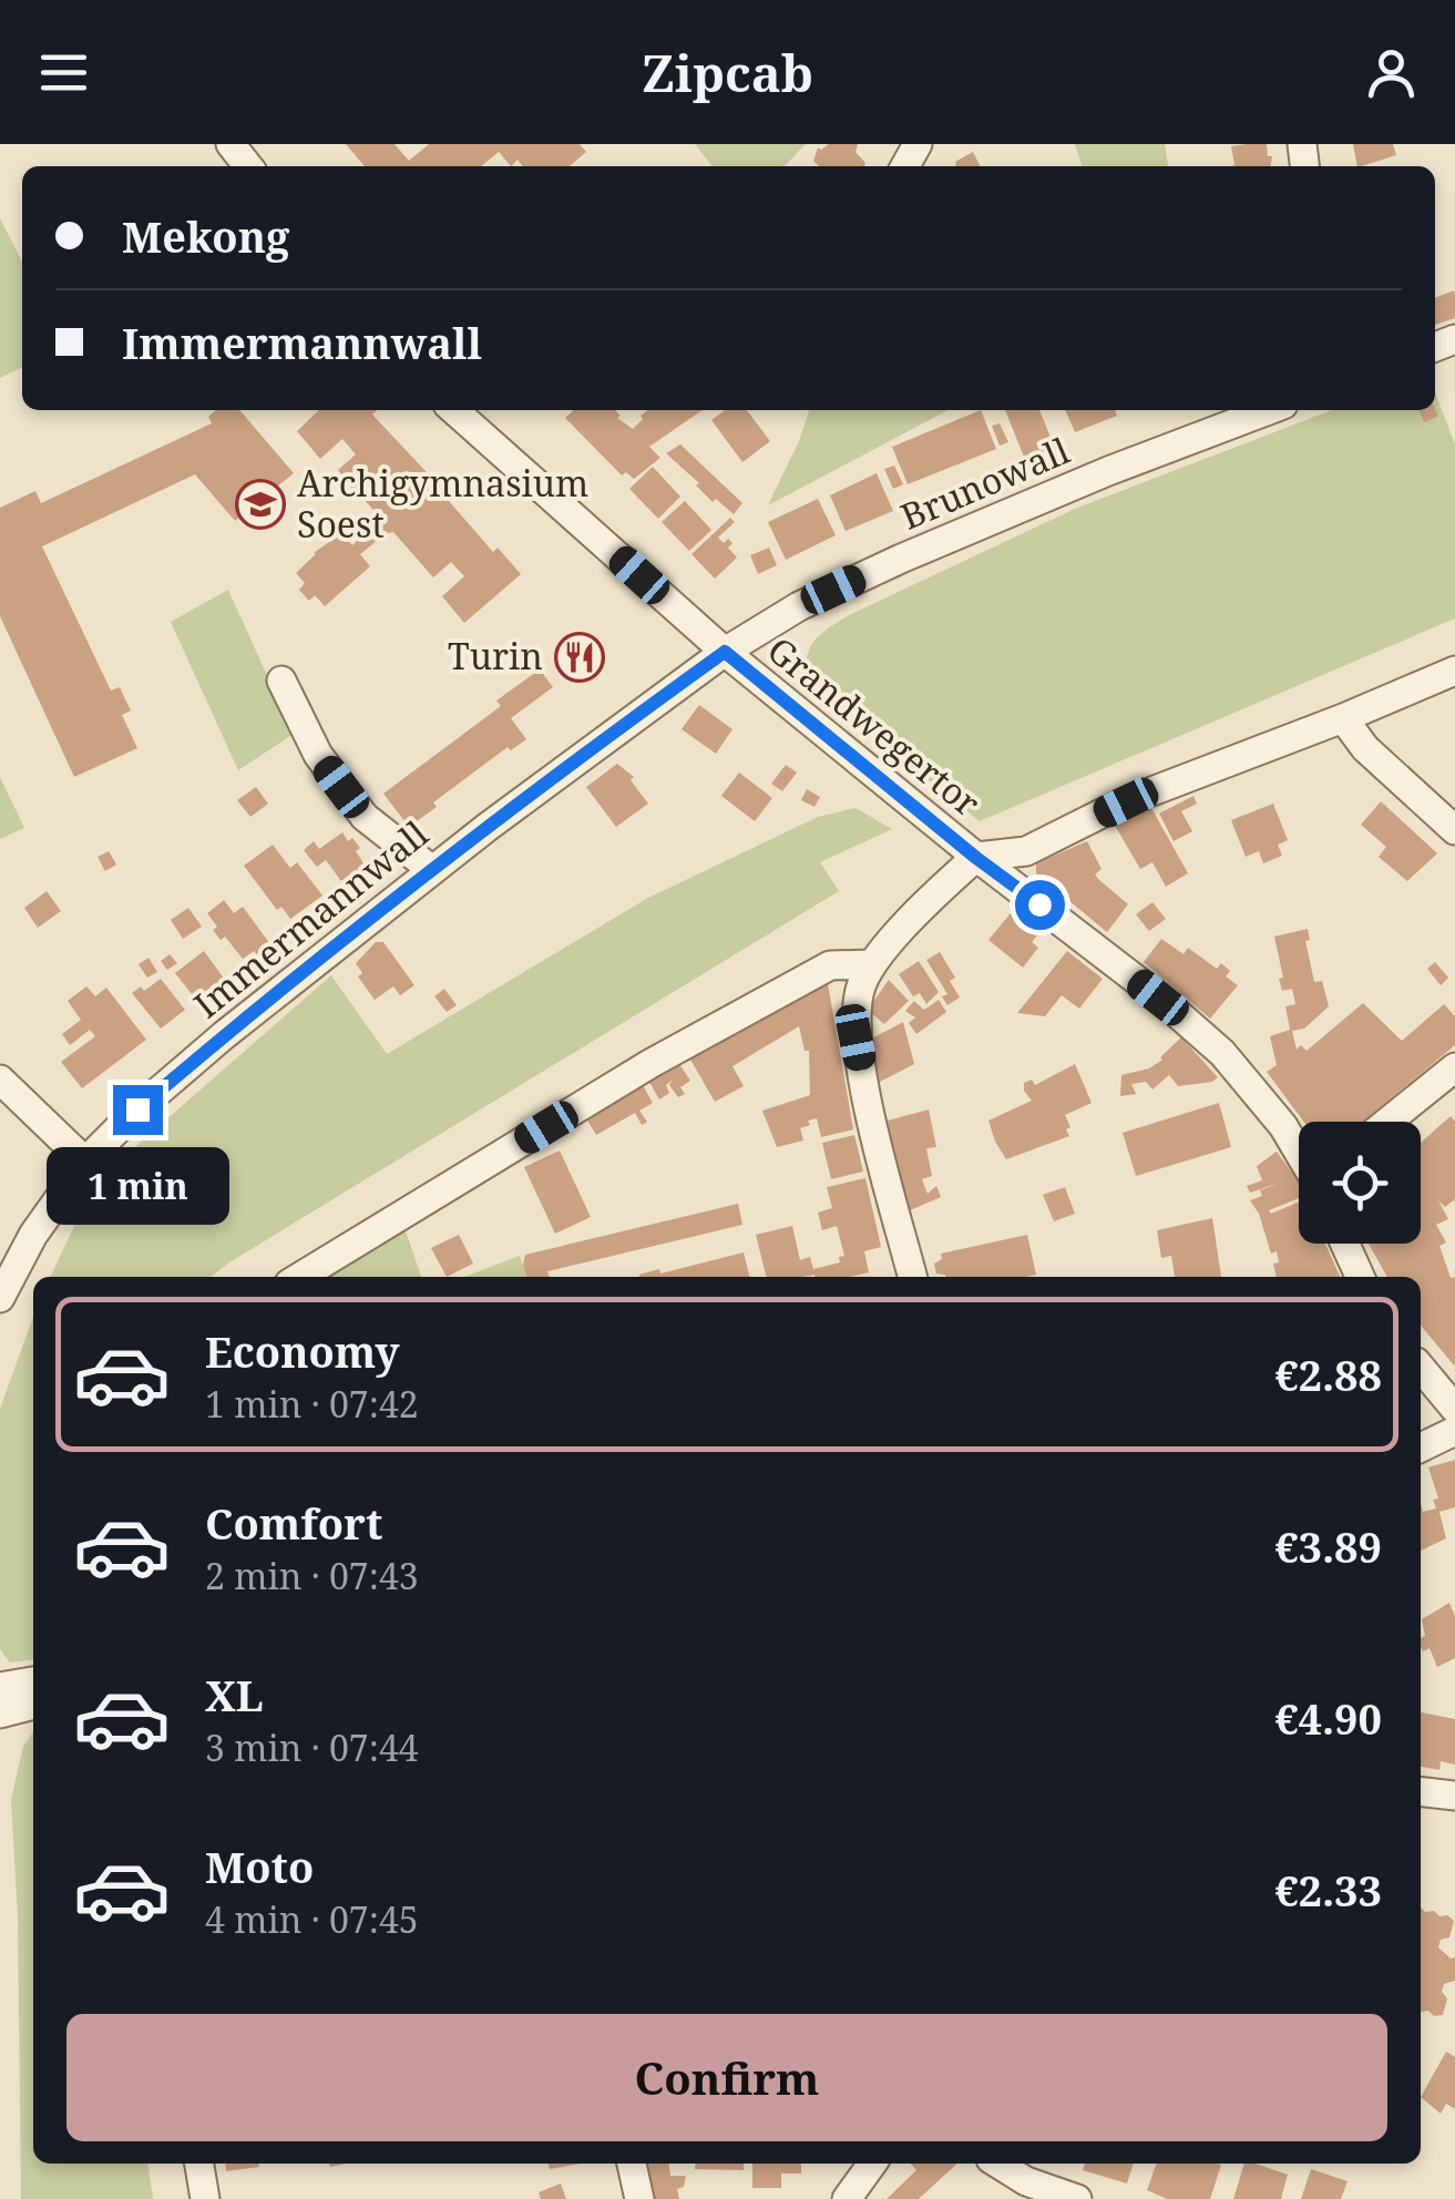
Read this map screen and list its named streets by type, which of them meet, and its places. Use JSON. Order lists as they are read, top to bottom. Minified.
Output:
{"streets":{"street":["Brunowall","Grandwegertor","Immermannwall"]},"crossings":[["Brunowall","Grandwegertor"],["Brunowall","Immermannwall"],["Grandwegertor","Immermannwall"]],"places":{"school or university":["Archigymnasium Soest"],"restaurant":["Turin"]},"page":{"header":"Zipcab","banner":["Mekong","Immermannwall"],"bubble":"1 min","list":[{"name":"Economy","note":"1 min · 07:42","value":"€2.88"},{"name":"Comfort","note":"2 min · 07:43","value":"€3.89"},{"name":"XL","note":"3 min · 07:44","value":"€4.90"},{"name":"Moto","note":"4 min · 07:45","value":"€2.33"}],"buttons":"Confirm"}}
